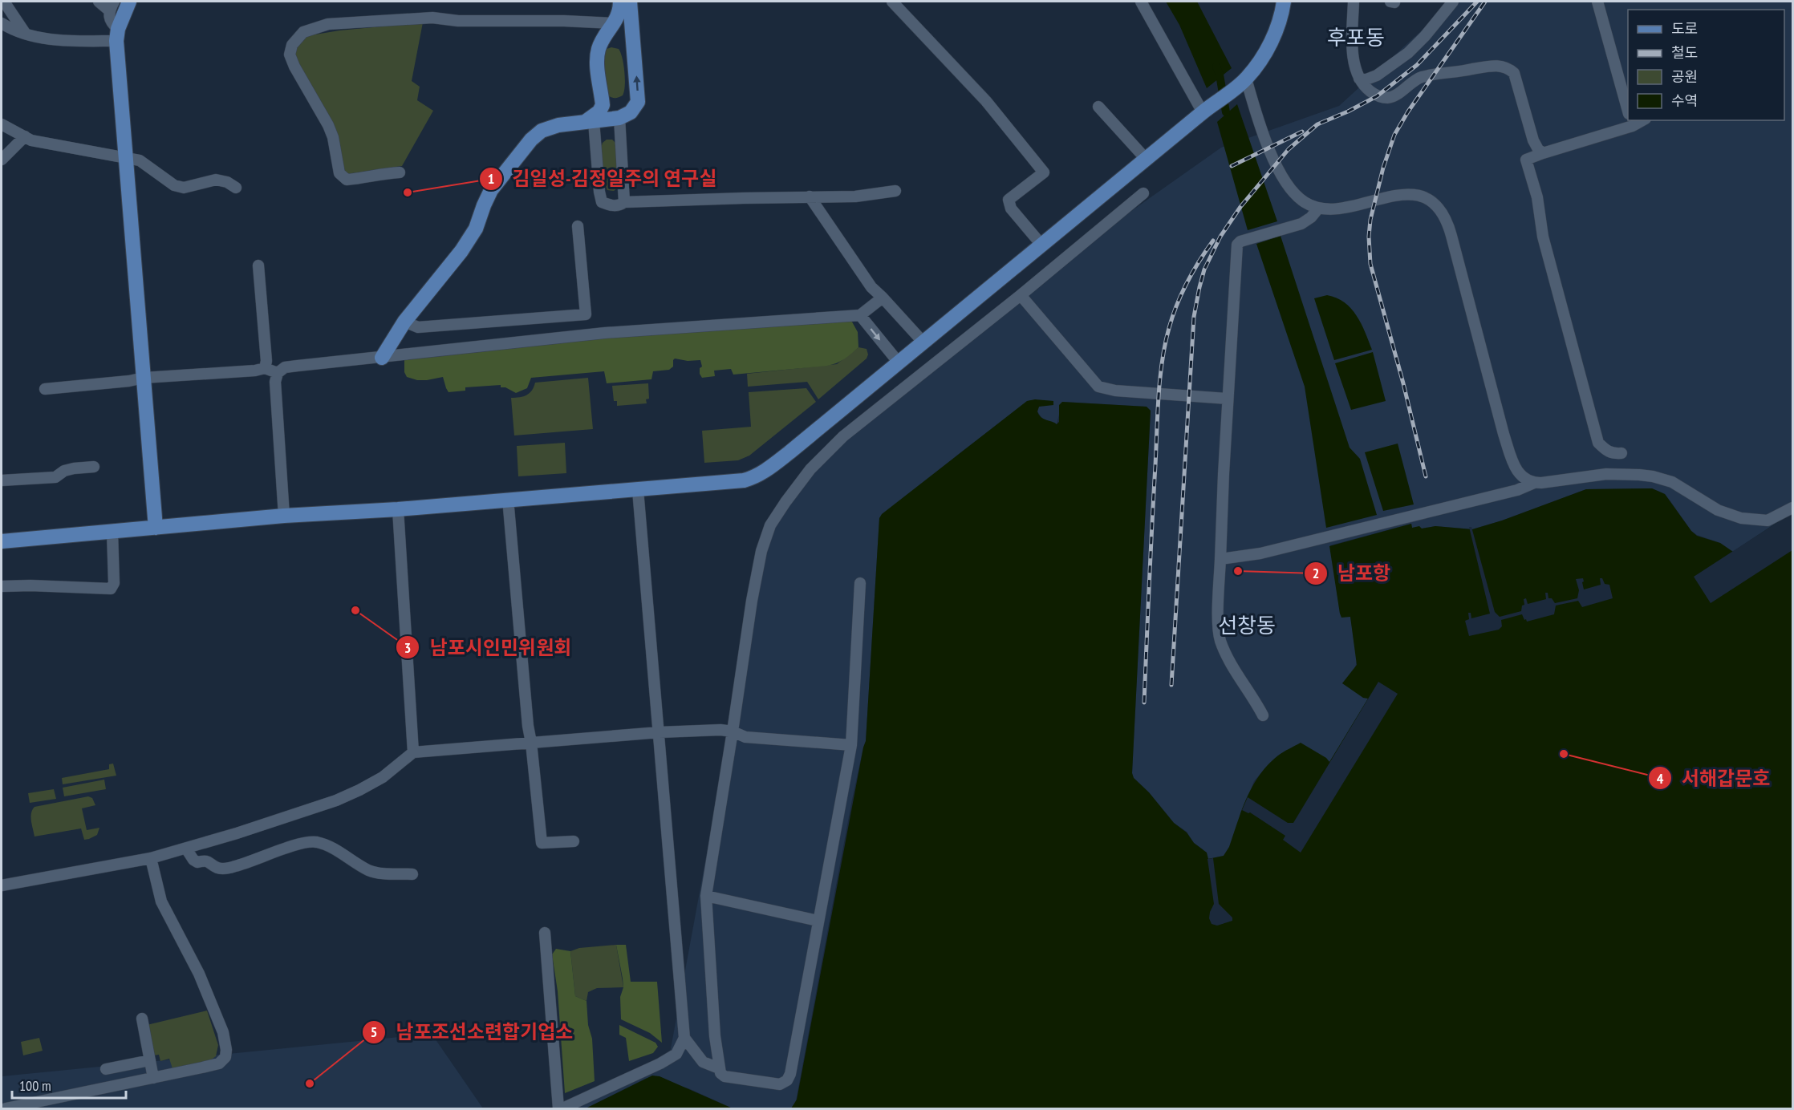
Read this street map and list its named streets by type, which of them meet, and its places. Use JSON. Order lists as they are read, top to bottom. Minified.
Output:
{"districts":["후포동","선창동"],"places":["김일성-김정일주의 연구실","남포항","남포시인민위원회","서해갑문호","남포조선소련합기업소"],"legend":["도로","철도","공원","수역"],"scale_bar":"100 m"}
